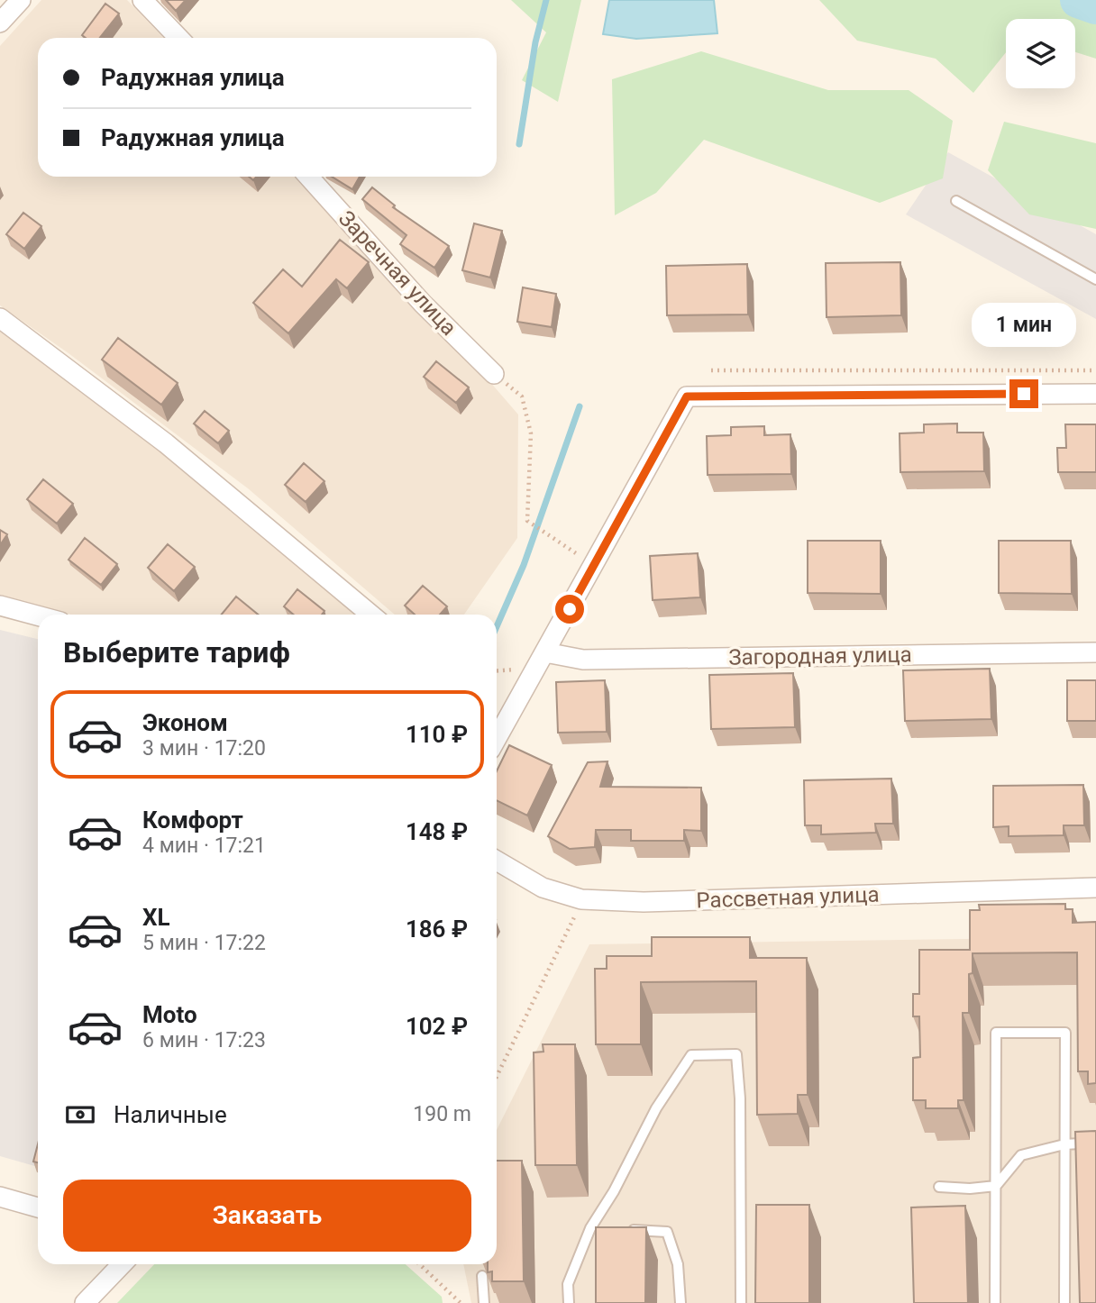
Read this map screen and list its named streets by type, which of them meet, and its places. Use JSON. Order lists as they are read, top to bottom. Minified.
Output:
{"streets":{"street":["Заречная улица","Загородная улица","Рассветная улица"]},"page":{"banner":["Радужная улица","Радужная улица"],"bubble":"1 мин","heading":"Выберите тариф","list":[{"name":"Эконом","note":"3 мин · 17:20","value":"110 ₽"},{"name":"Комфорт","note":"4 мин · 17:21","value":"148 ₽"},{"name":"XL","note":"5 мин · 17:22","value":"186 ₽"},{"name":"Moto","note":"6 мин · 17:23","value":"102 ₽"}],"pay":["Наличные","190 m"],"buttons":"Заказать"}}
